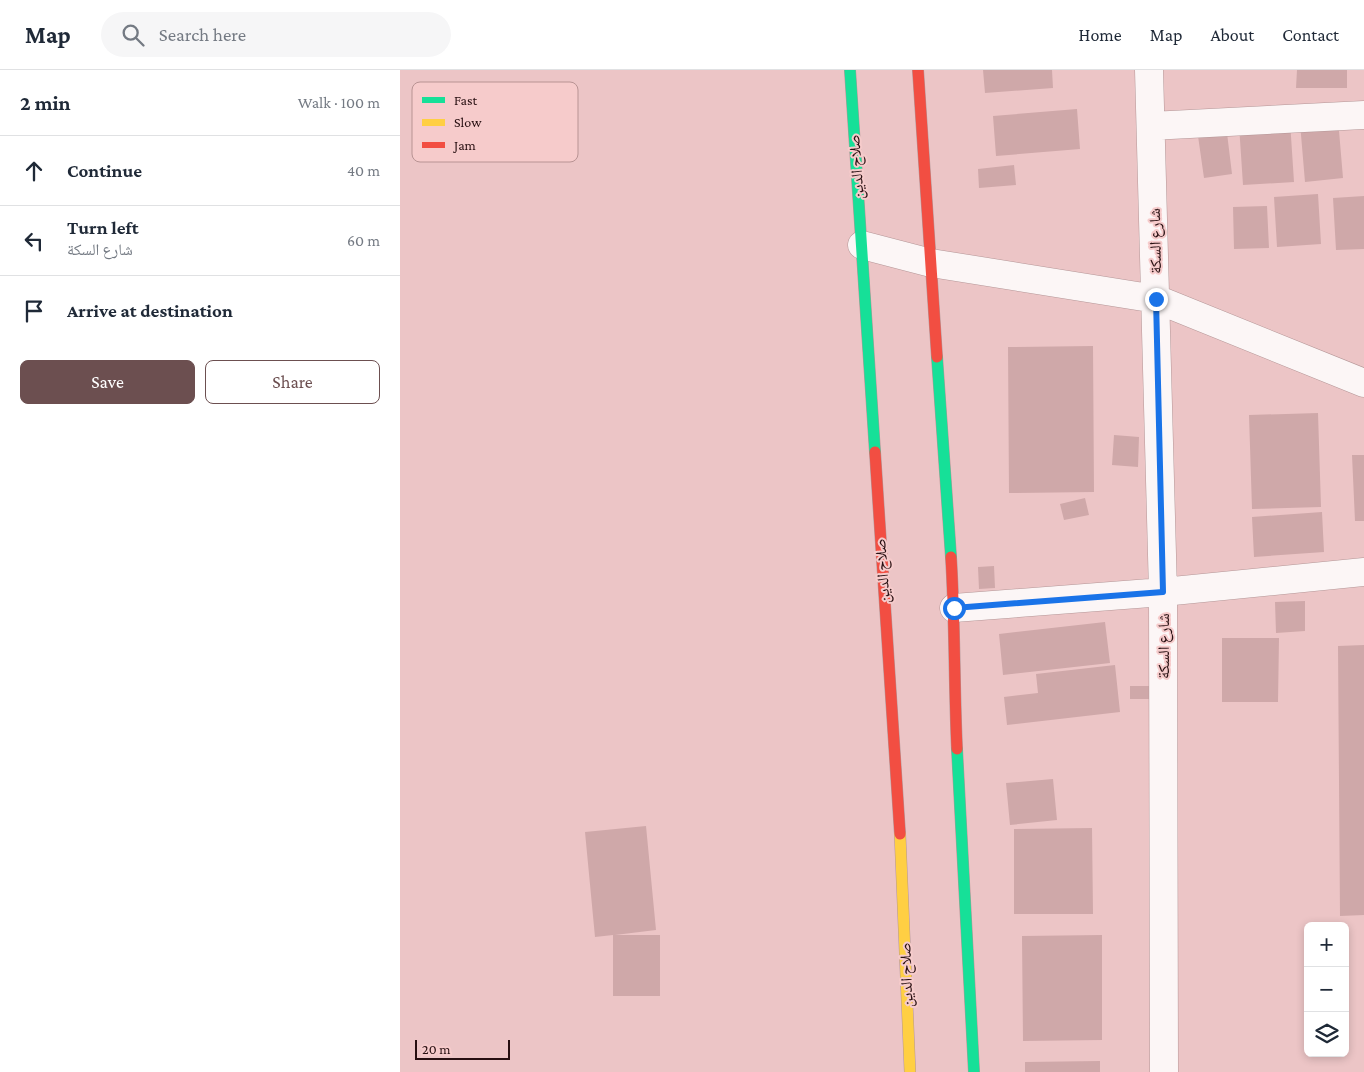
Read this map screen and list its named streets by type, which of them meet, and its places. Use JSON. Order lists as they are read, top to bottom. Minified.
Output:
{"streets":{"highway":["صلاح الدين"],"street":["شارع السكة"]},"legend":["Fast","Slow","Jam"],"scale_bar":"20 m","page":{"header":"Map","search":"Search here","nav":["Home","Map","About","Contact"],"heading":["2 min","Walk · 100 m"],"list":[["Continue","40 m"],["Turn left","شارع السكة","60 m"],"Arrive at destination"],"buttons":["Save","Share"],"map_buttons":["+","−"],"scale":"20 m"}}
